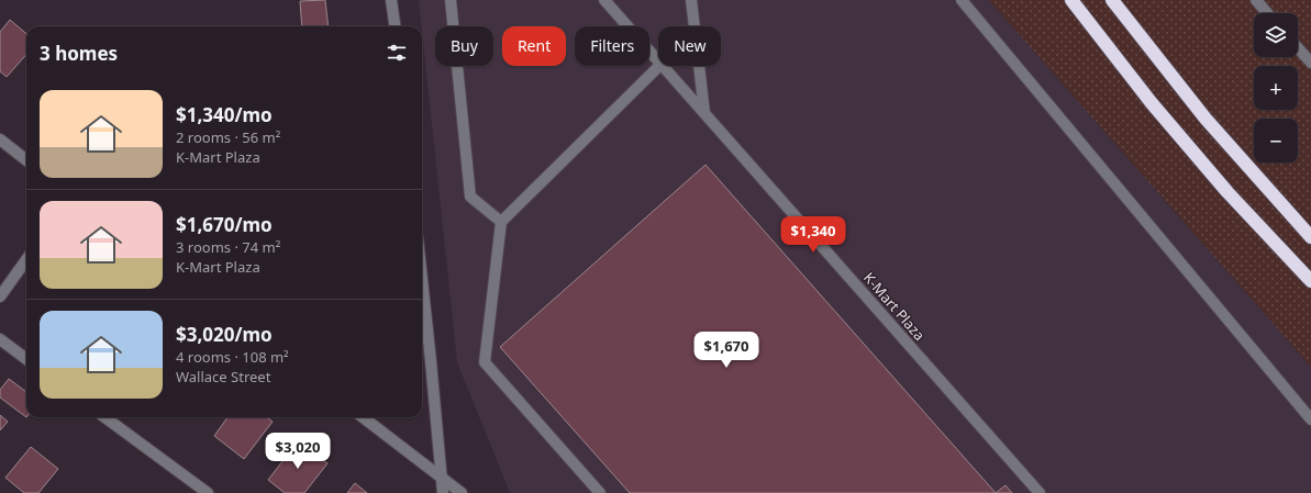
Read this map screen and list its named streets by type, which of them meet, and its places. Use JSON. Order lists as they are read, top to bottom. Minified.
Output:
{"streets":{"street":["K-Mart Plaza"]},"page":{"map_buttons":["+","−"],"chip":["Buy","Rent","Filters","New"],"heading":"3 homes","list":[{"name":"$1,340/mo","note":"2 rooms · 56 m² · K-Mart Plaza"},{"name":"$1,670/mo","note":"3 rooms · 74 m² · K-Mart Plaza"},{"name":"$3,020/mo","note":"4 rooms · 108 m² · Wallace Street"}],"price":["$1,340","$1,670","$3,020"]}}
